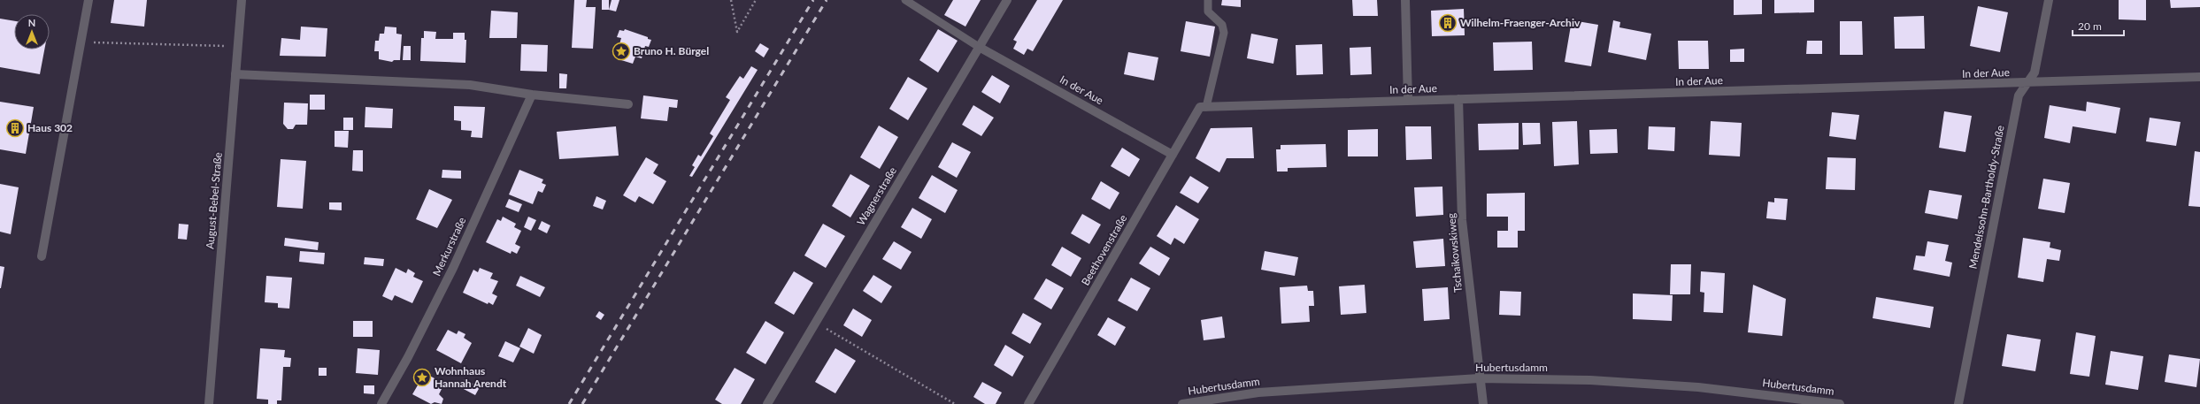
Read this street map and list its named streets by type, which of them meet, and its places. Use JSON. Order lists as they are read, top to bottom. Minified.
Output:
{"streets":{"street":["In der Aue","Wagnerstraße","Mendelssohn-Bartholdy-Straße","August-Bebel-Straße","Merkurstraße","Beethovenstraße","Tschaikowskiweg","Hubertusdamm"]},"crossings":[["In der Aue","Wagnerstraße"],["In der Aue","Mendelssohn-Bartholdy-Straße"],["In der Aue","Beethovenstraße"],["In der Aue","Tschaikowskiweg"],["Tschaikowskiweg","Hubertusdamm"]],"places":{"building":["Wilhelm-Fraenger-Archiv","Haus 302"],"place":["Bruno H. Bürgel","Wohnhaus Hannah Arendt"]},"scale_bar":"20 m","north":"top"}
